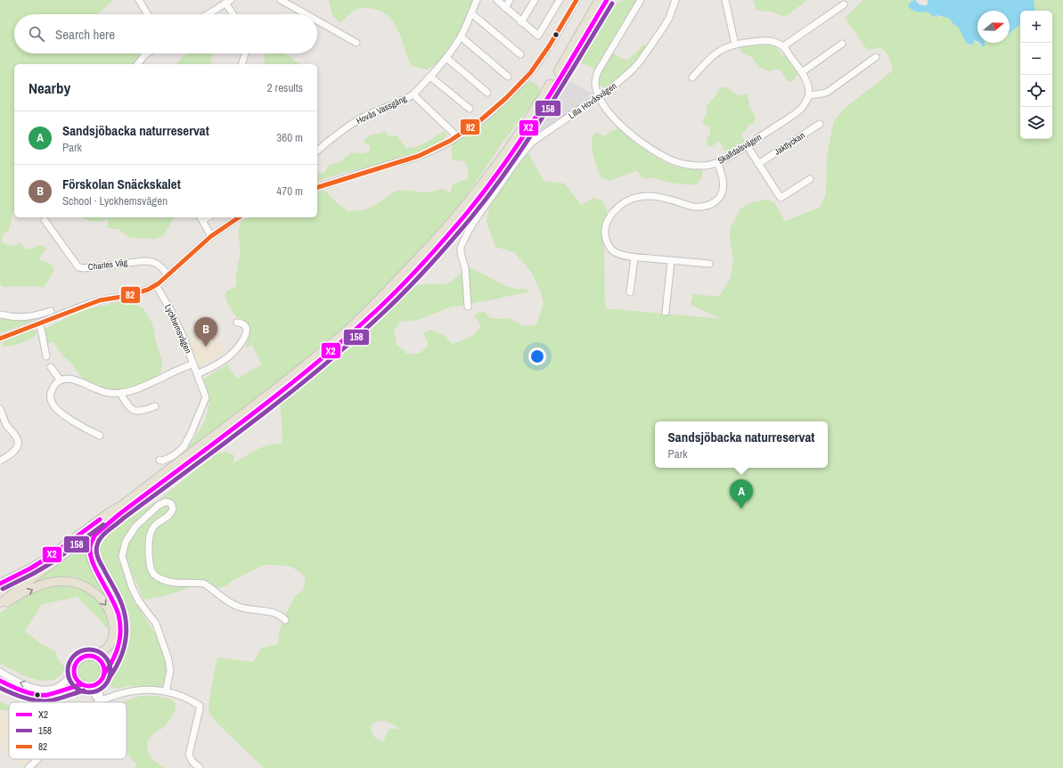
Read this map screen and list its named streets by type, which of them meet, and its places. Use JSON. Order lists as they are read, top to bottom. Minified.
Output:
{"streets":{"street":["Lilla Hovåsvägen","Hovås Vassgång","Jaktlyckan","Skalldalsvägen","Charles Väg","Lyckhemsvägen"]},"crossings":[["Lilla Hovåsvägen","Skalldalsvägen"]],"lines":["transit line X2","transit line 82","transit line 158"],"legend":["X2","158","82"],"north":"right","page":{"map_buttons":["+","−"],"search":"Search here","heading":["Nearby","2 results"],"list":[{"mark":"A","name":"Sandsjöbacka naturreservat","note":"Park","value":"360 m"},{"mark":"B","name":"Förskolan Snäckskalet","note":"School · Lyckhemsvägen","value":"470 m"}],"pins":["B","A"],"popup":["Sandsjöbacka naturreservat","Park"]}}
